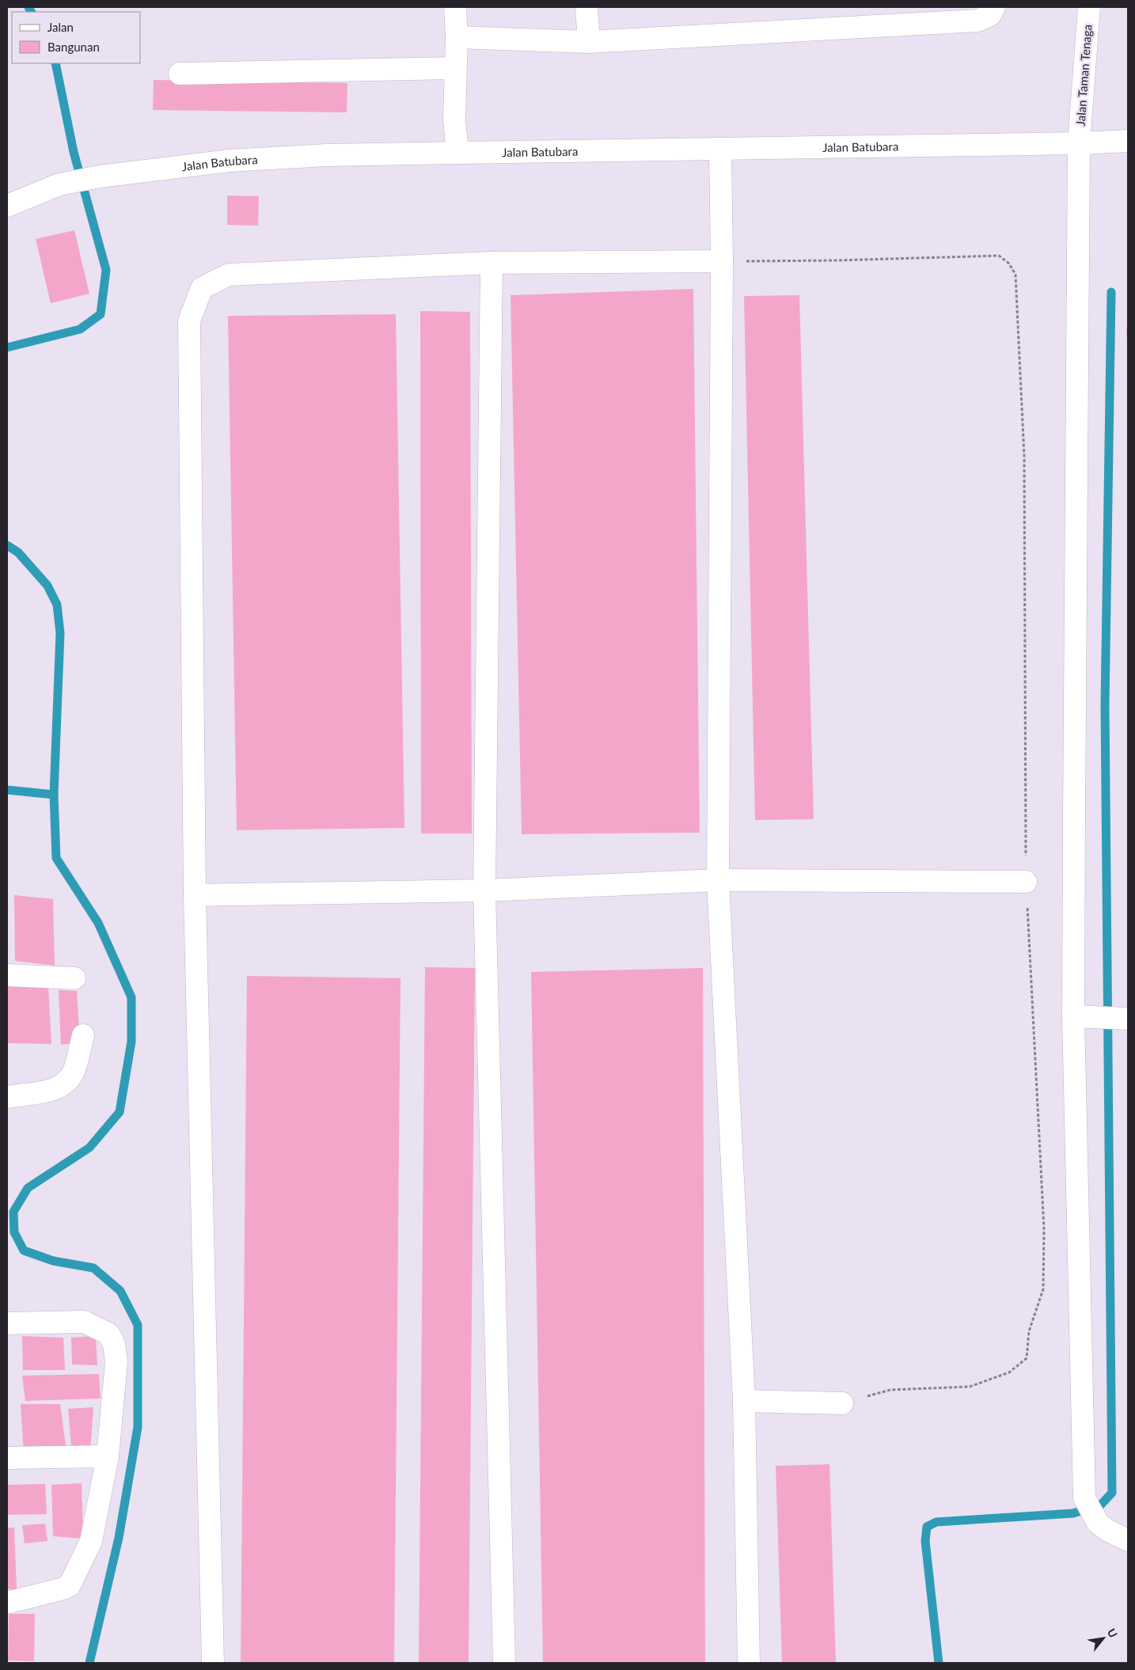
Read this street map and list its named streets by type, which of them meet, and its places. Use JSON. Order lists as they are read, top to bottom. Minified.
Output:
{"streets":{"street":["Jalan Taman Tenaga","Jalan Batubara"]},"crossings":[["Jalan Taman Tenaga","Jalan Batubara"]],"legend":["Jalan","Bangunan"],"north":"top right"}
